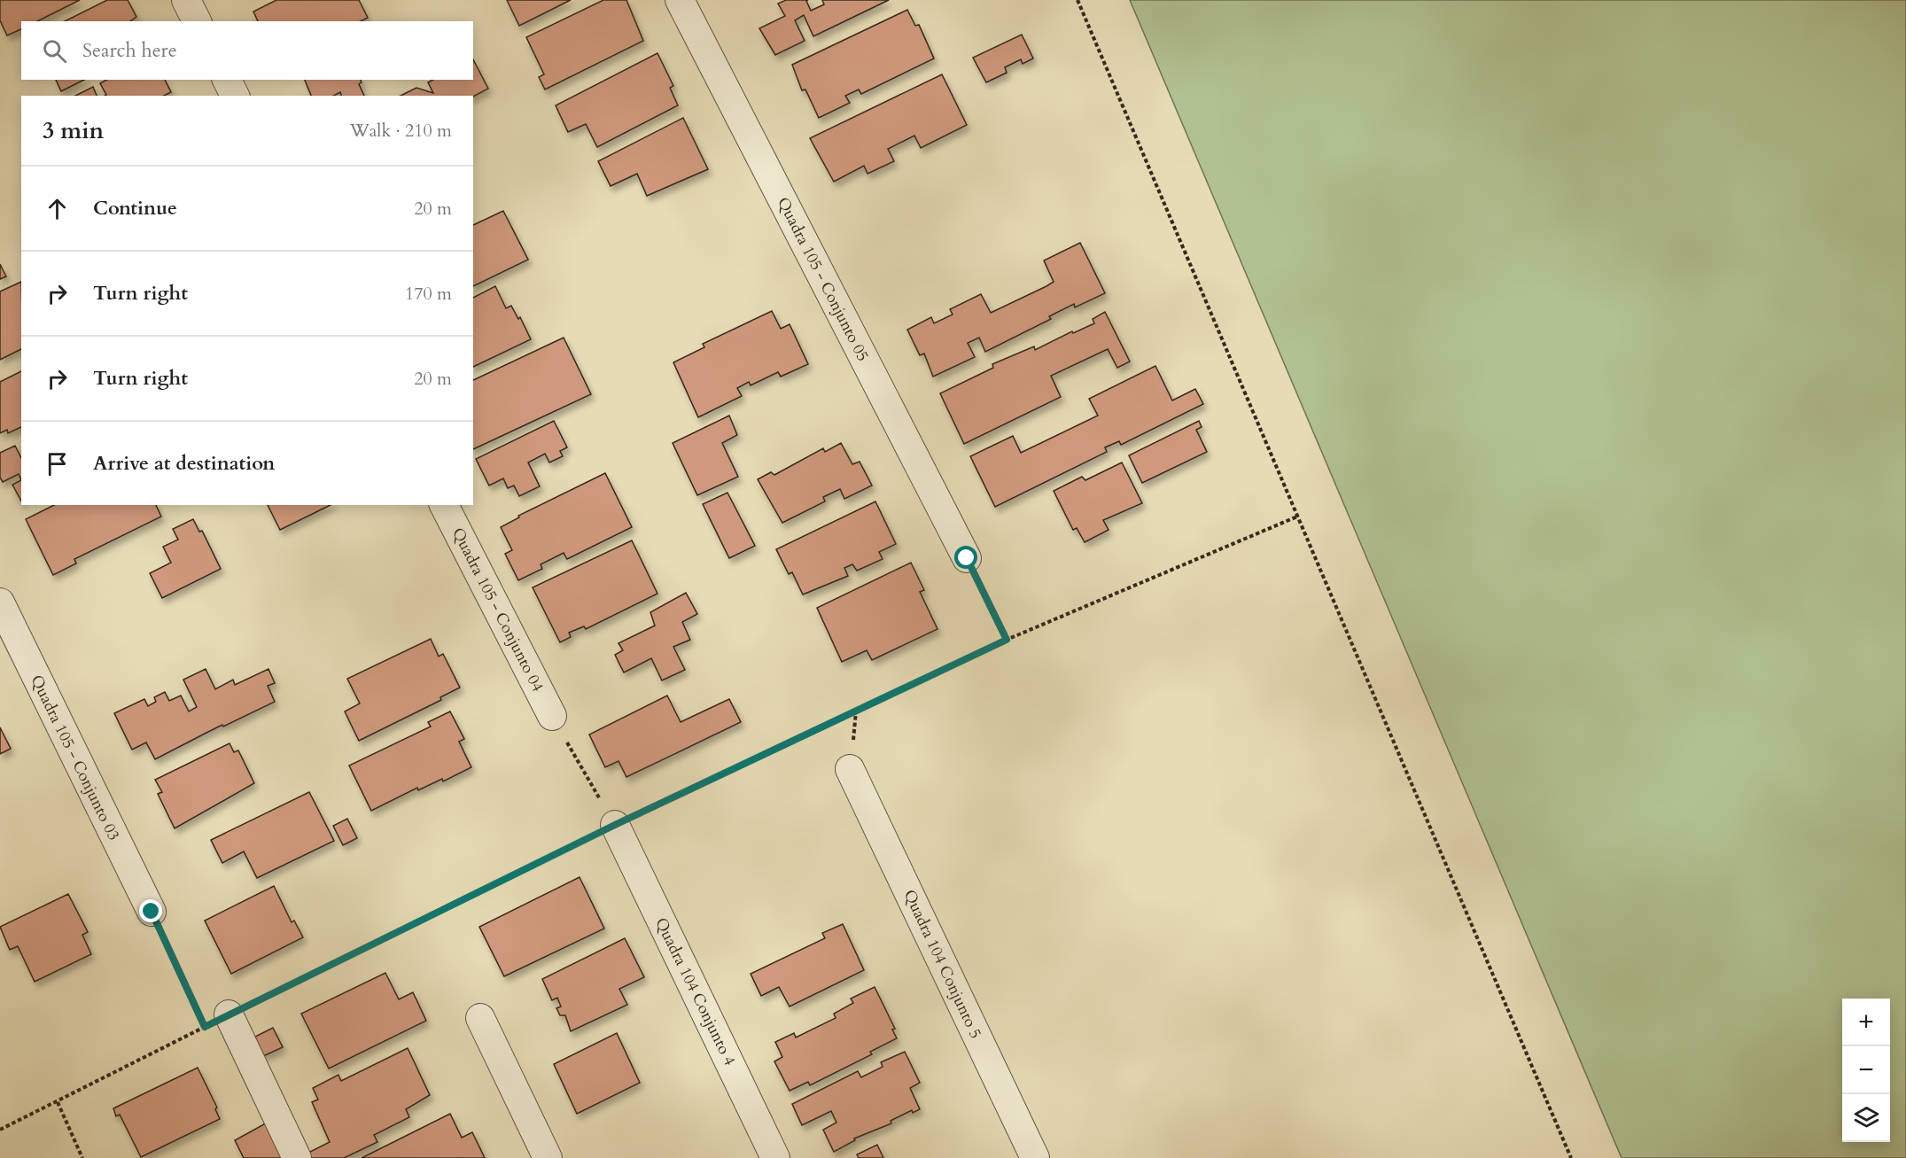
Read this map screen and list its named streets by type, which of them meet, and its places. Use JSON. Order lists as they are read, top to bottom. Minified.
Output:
{"streets":{"street":["Quadra 105 - Conjunto 05","Quadra 105 - Conjunto 04","Quadra 105 - Conjunto 03","Quadra 104 Conjunto 5","Quadra 104 Conjunto 4"]},"page":{"search":"Search here","heading":["3 min","Walk · 210 m"],"list":[["Continue","20 m"],["Turn right","170 m"],["Turn right","20 m"],"Arrive at destination"],"map_buttons":["+","−"]}}
